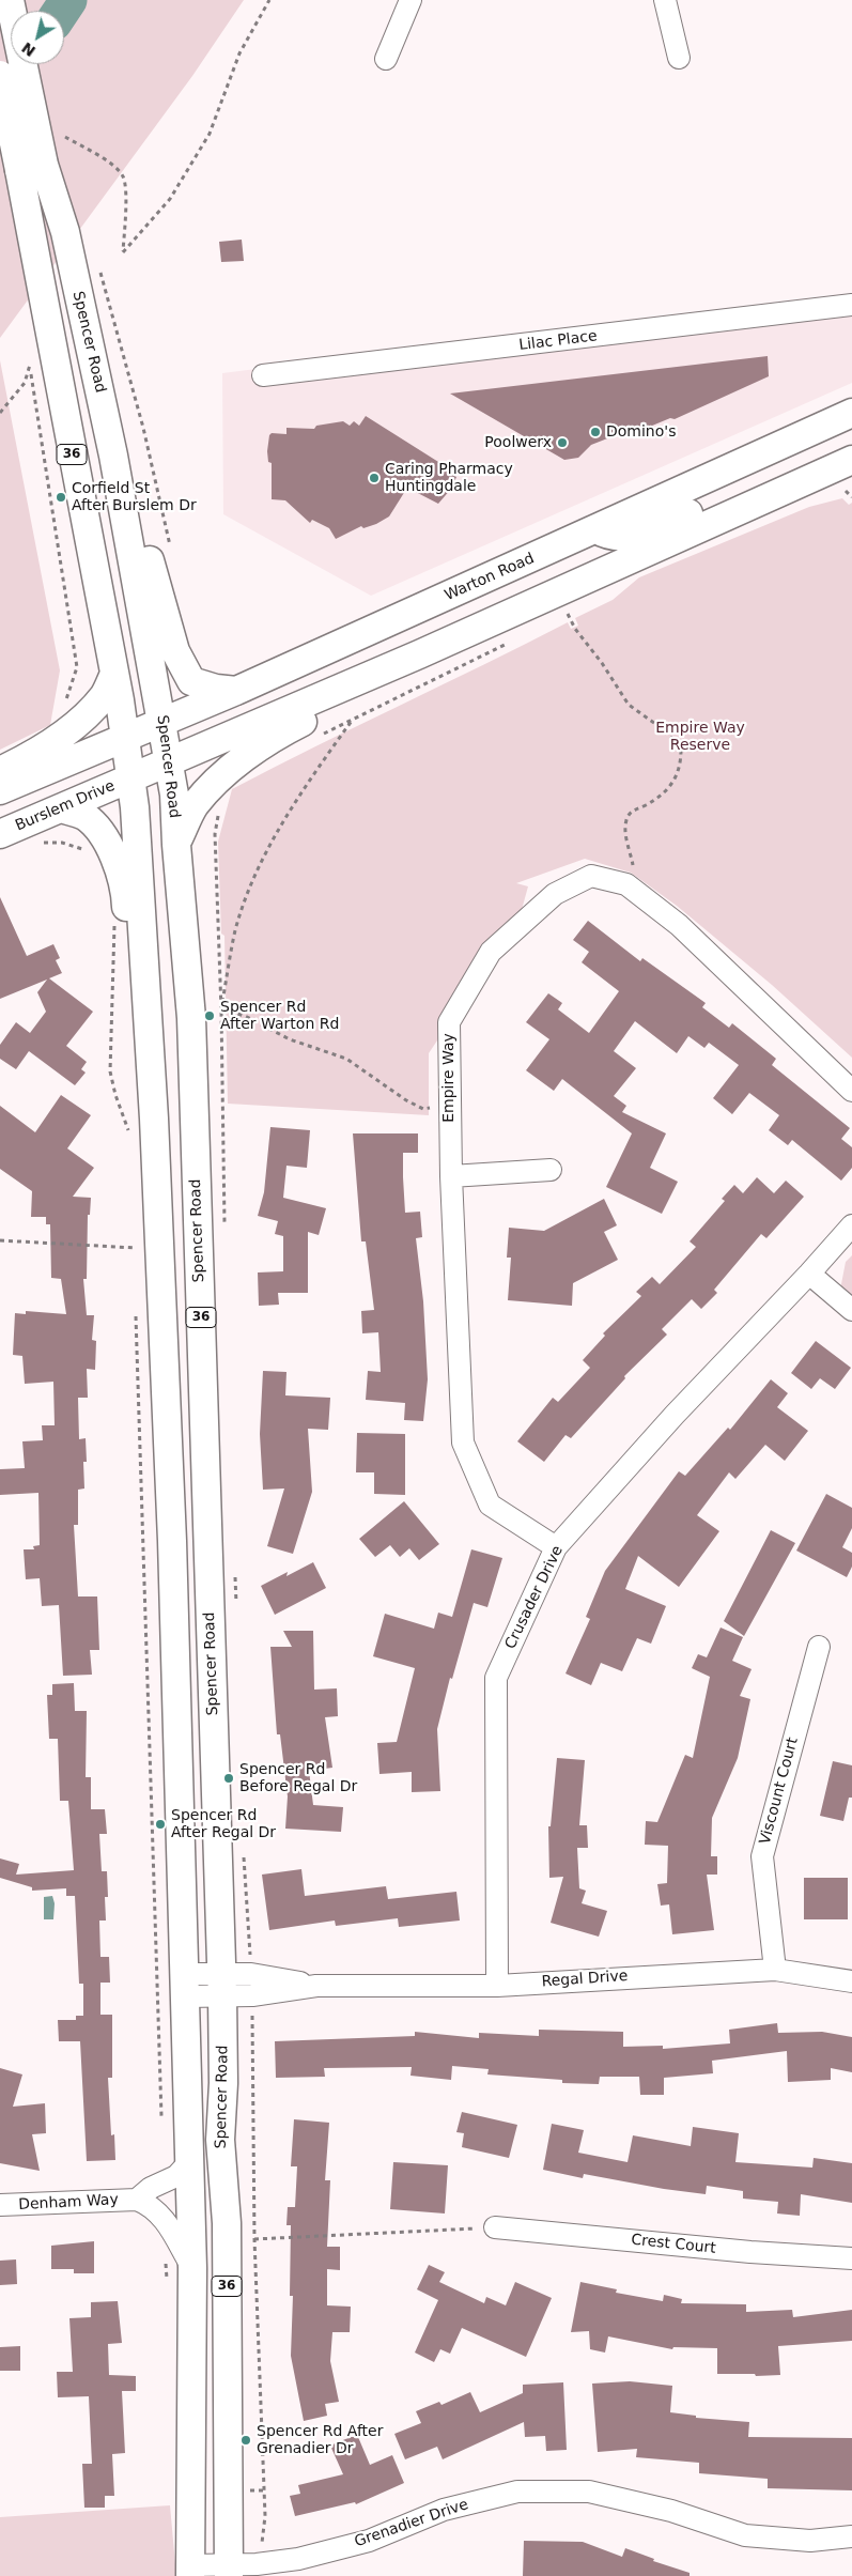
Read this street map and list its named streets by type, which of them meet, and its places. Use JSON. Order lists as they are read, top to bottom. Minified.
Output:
{"streets":{"main road":["Spencer Road","36","Warton Road","Burslem Drive"],"street":["Lilac Place","Empire Way","Crusader Drive","Viscount Court","Regal Drive","Denham Way","Crest Court","Grenadier Drive"]},"crossings":[["Spencer Road","Warton Road"],["Spencer Road","Burslem Drive"],["Spencer Road","Regal Drive"],["Spencer Road","Denham Way"],["Spencer Road","Grenadier Drive"],["Empire Way","Crusader Drive"],["Crusader Drive","Regal Drive"],["Viscount Court","Regal Drive"]],"parks":["Empire Way Reserve"],"places":["Domino's","Poolwerx","Caring Pharmacy Huntingdale","Corfield St After Burslem Dr","Spencer Rd After Warton Rd","Spencer Rd Before Regal Dr","Spencer Rd After Regal Dr","Spencer Rd After Grenadier Dr"],"north":"bottom left"}
